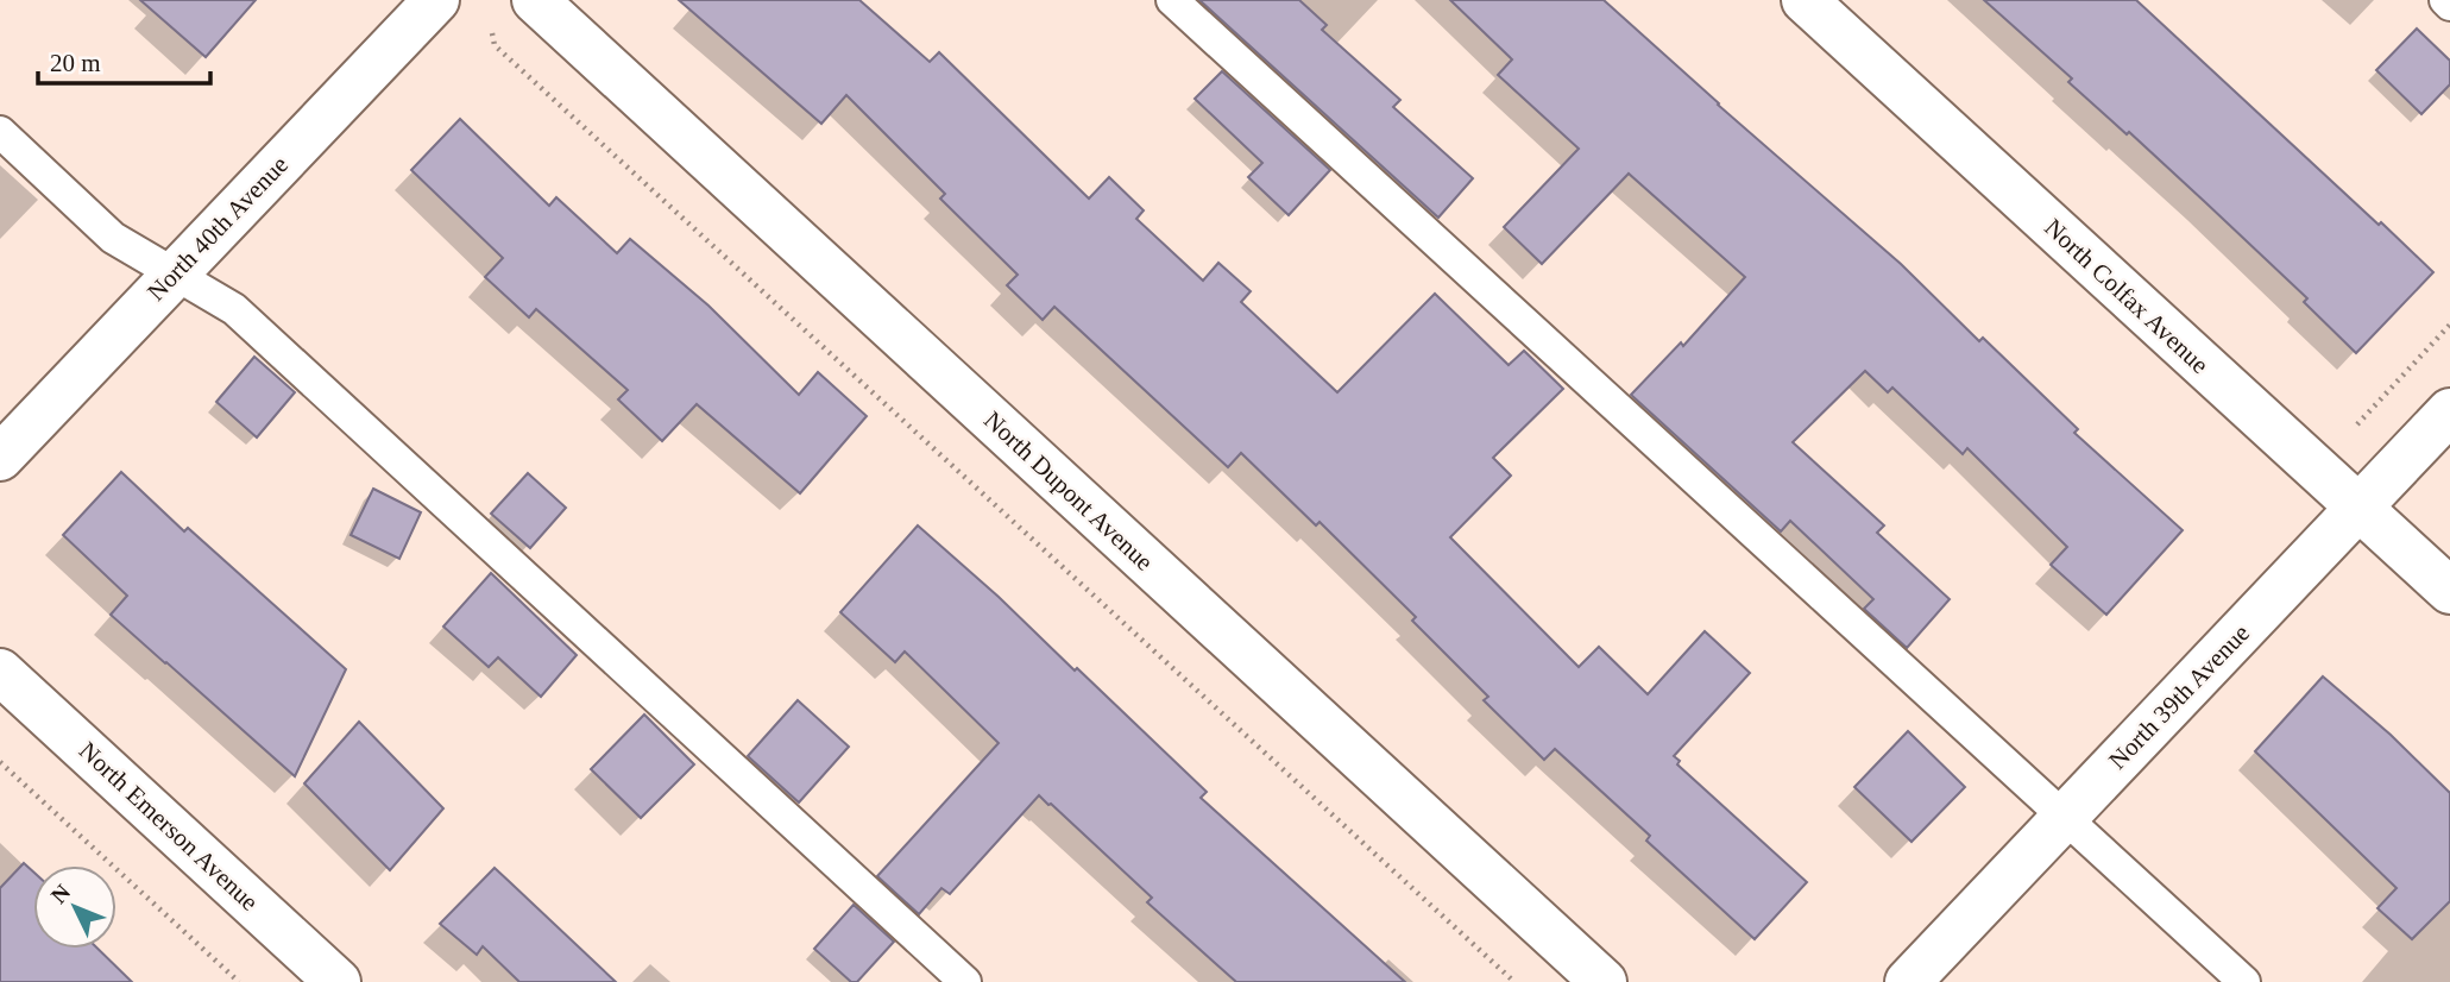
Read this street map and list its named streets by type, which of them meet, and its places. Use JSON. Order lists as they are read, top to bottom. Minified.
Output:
{"streets":{"street":["North 40th Avenue","North Colfax Avenue","North Dupont Avenue","North 39th Avenue","North Emerson Avenue"]},"crossings":[["North Colfax Avenue","North 39th Avenue"]],"scale_bar":"20 m","north":"top left"}
